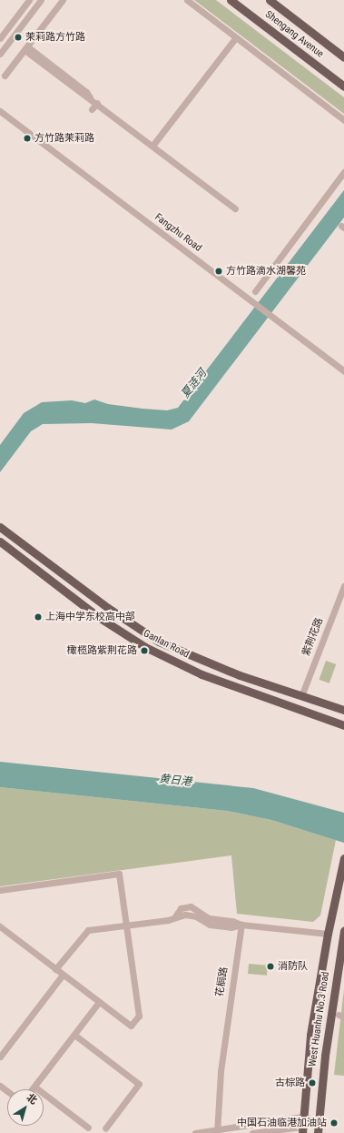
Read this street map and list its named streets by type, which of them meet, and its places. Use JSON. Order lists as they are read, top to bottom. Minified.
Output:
{"streets":{"main road":["Shengang Avenue","Ganlan Road","West Huanhu No.3 Road"],"street":["Fangzhu Road","紫荆花路","花榈路"]},"crossings":[["紫荆花路","Ganlan Road"]],"water":["夏涟河","黄日港"],"places":["茉莉路方竹路","方竹路茉莉路","方竹路滴水湖馨苑","上海中学东校高中部","橄榄路紫荆花路","消防队","古棕路","中国石油临港加油站"],"north":"top right"}
